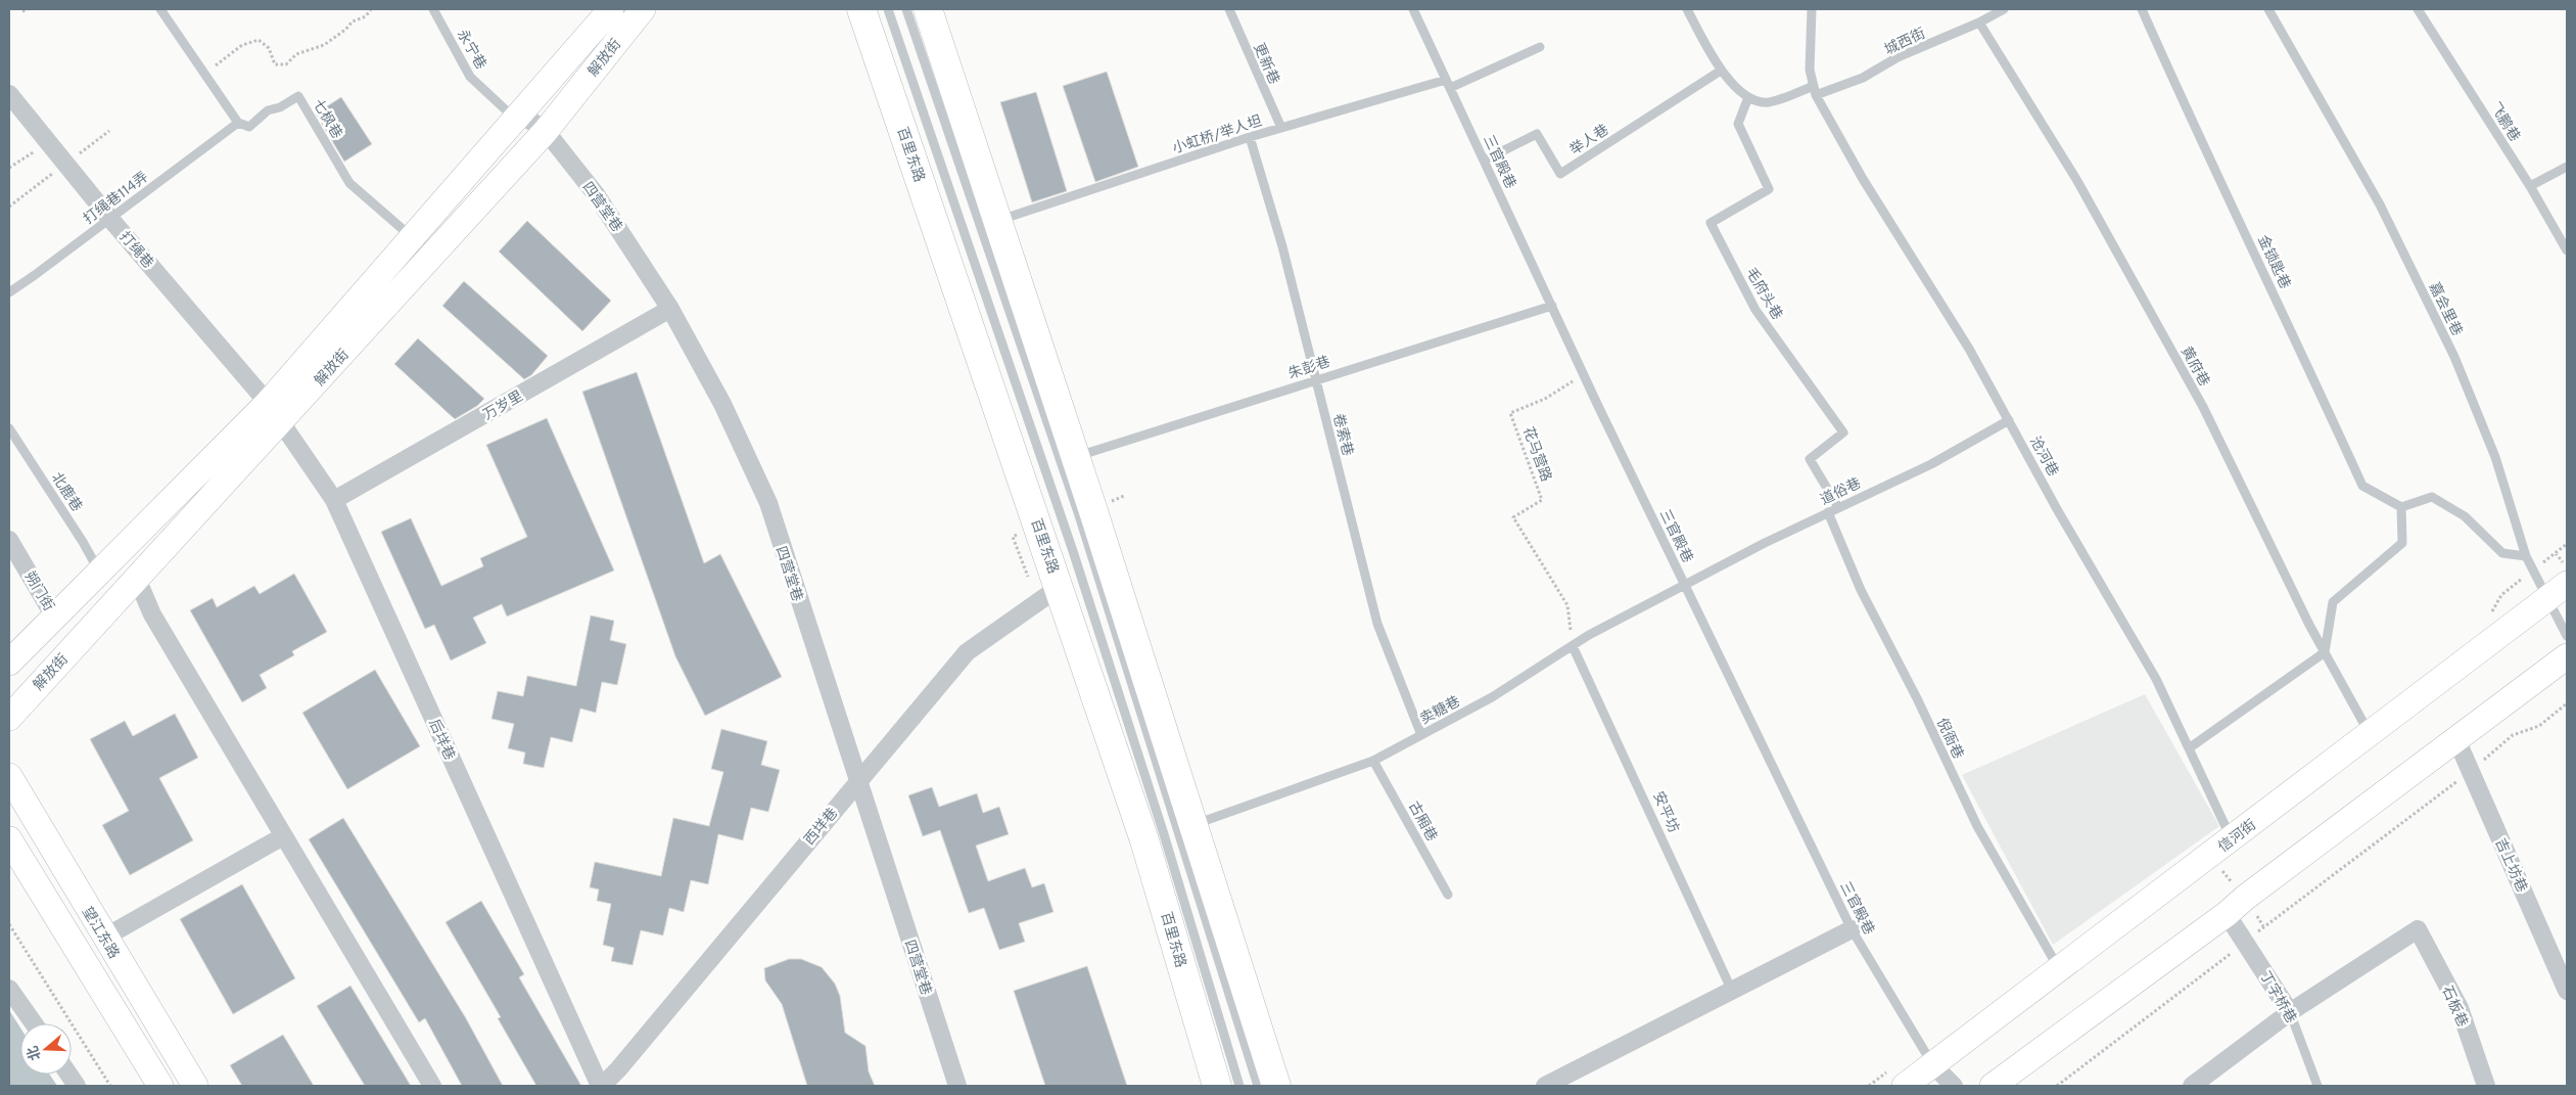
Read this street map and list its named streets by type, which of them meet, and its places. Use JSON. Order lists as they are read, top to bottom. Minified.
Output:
{"streets":{"main road":["解放街","百里东路","信河街","望江东路"],"street":["四营堂巷","打绳巷","万岁里","朔门街","后垟巷","西垟巷","吉上坊巷","丁字桥巷","石板巷"],"lane":["城西街","永宁巷","更新巷","七枫巷","飞鹏巷","小虹桥/举人坦","举人巷","三官殿巷","打绳巷114弄","金锁匙巷","毛府头巷","嘉会里巷","黄府巷","朱彭巷","卷索巷","沧河巷","道俗巷","北鹿巷","卖糖巷","倪衙巷","安平坊","古厢巷"],"path":["花马营路"]},"crossings":[["城西街","毛府头巷"],["城西街","黄府巷"],["城西街","沧河巷"],["永宁巷","解放街"],["永宁巷","四营堂巷"],["解放街","七枫巷"],["解放街","四营堂巷"],["解放街","打绳巷"],["解放街","北鹿巷"],["解放街","朔门街"],["解放街","后垟巷"],["更新巷","小虹桥/举人坦"],["七枫巷","打绳巷114弄"],["小虹桥/举人坦","三官殿巷"],["小虹桥/举人坦","卷索巷"],["举人巷","三官殿巷"],["百里东路","西垟巷"],["三官殿巷","朱彭巷"],["三官殿巷","花马营路"],["三官殿巷","道俗巷"],["三官殿巷","卖糖巷"],["三官殿巷","信河街"],["打绳巷114弄","打绳巷"],["四营堂巷","万岁里"],["四营堂巷","西垟巷"],["打绳巷","后垟巷"],["毛府头巷","道俗巷"],["嘉会里巷","信河街"],["黄府巷","信河街"],["朱彭巷","卷索巷"],["万岁里","后垟巷"],["卷索巷","卖糖巷"],["花马营路","卖糖巷"],["花马营路","安平坊"],["沧河巷","道俗巷"],["沧河巷","信河街"],["道俗巷","卖糖巷"],["道俗巷","倪衙巷"],["卖糖巷","安平坊"],["卖糖巷","古厢巷"],["倪衙巷","信河街"],["后垟巷","西垟巷"],["丁字桥巷","石板巷"]],"north":"left"}
